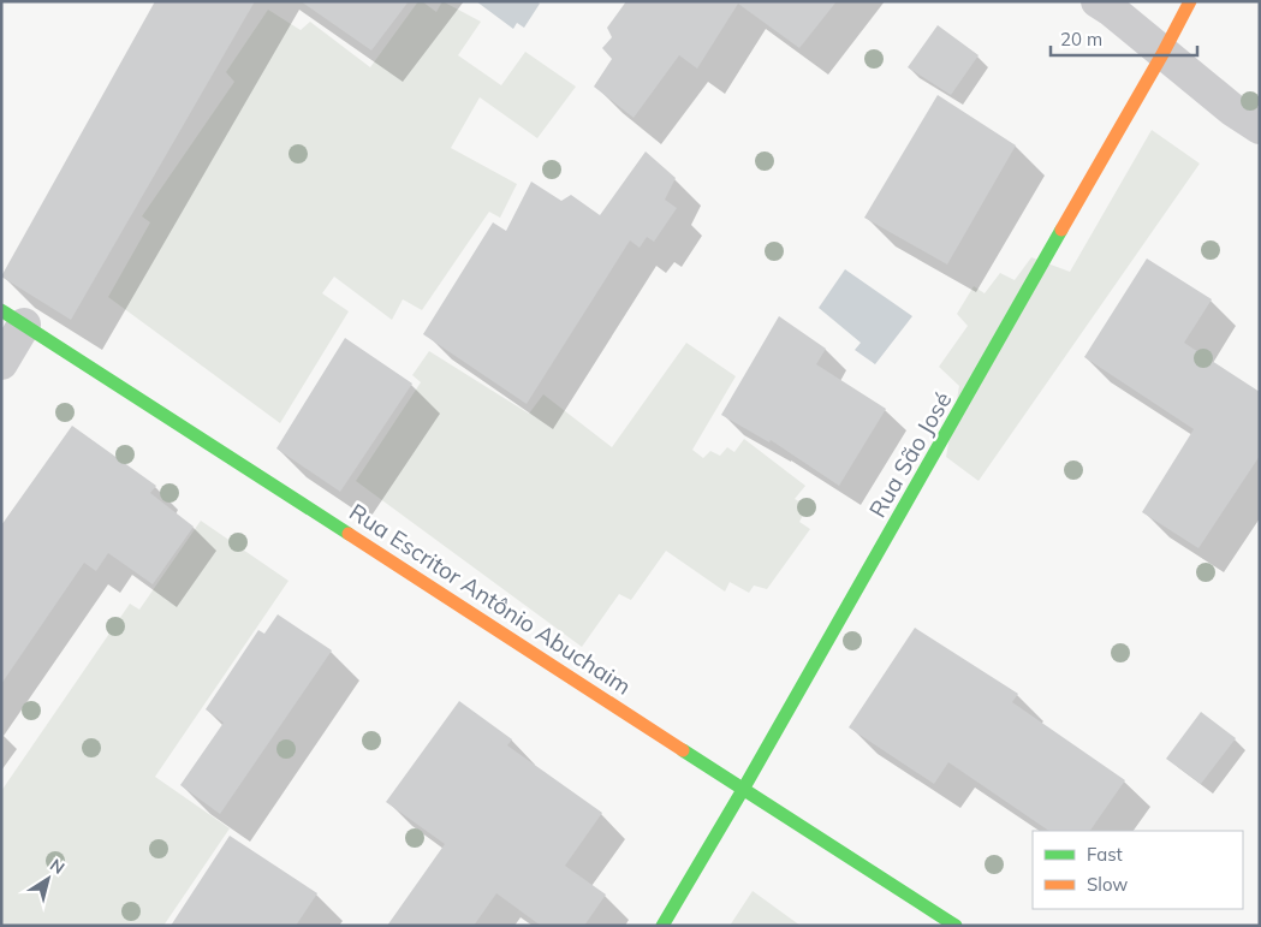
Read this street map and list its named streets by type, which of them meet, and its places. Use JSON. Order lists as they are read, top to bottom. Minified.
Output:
{"streets":{"street":["Rua São José","Rua Escritor Antônio Abuchaim"]},"crossings":[["Rua São José","Rua Escritor Antônio Abuchaim"]],"legend":["Fast","Slow"],"scale_bar":"20 m","north":"top right"}
